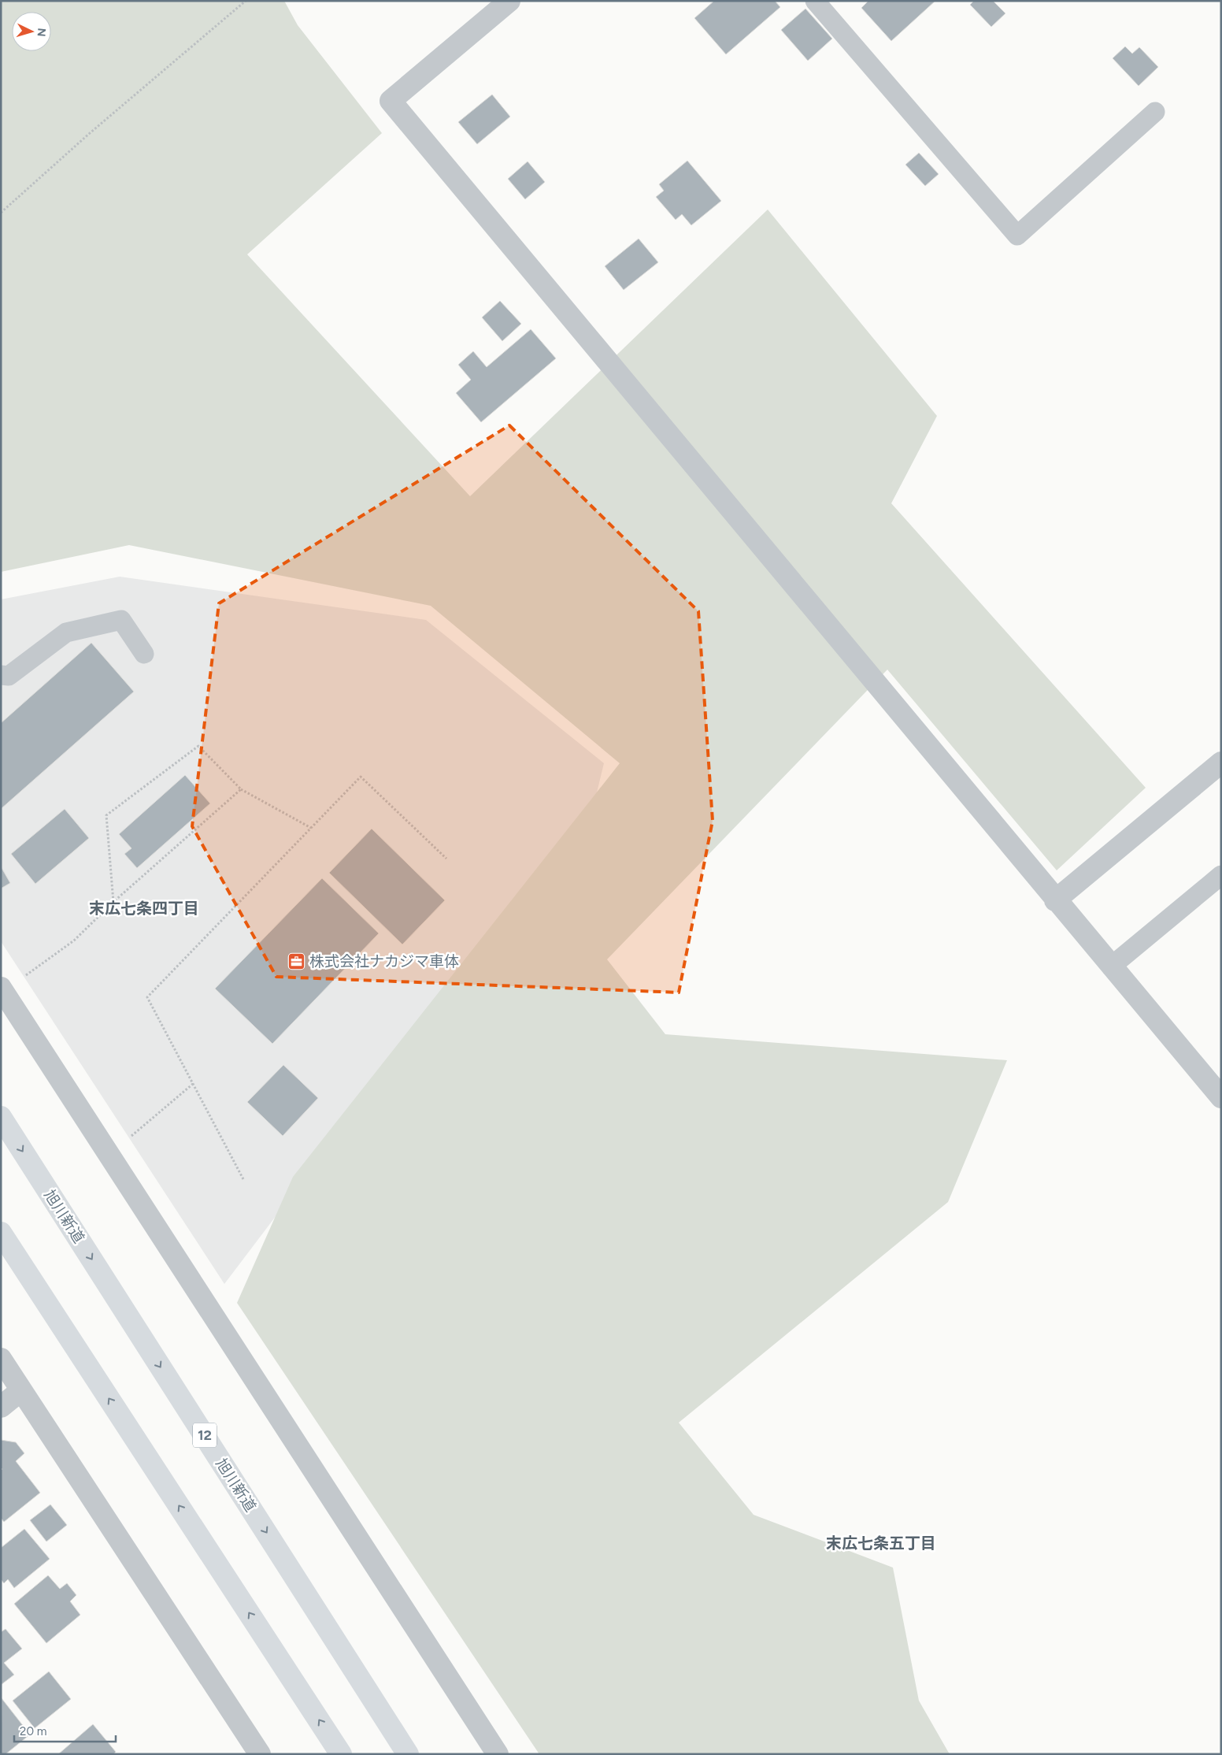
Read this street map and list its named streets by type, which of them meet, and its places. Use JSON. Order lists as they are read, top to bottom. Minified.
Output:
{"streets":{"highway":["旭川新道","12"]},"districts":["末広七条四丁目","末広七条五丁目"],"places":{"office":["株式会社ナカジマ車体"]},"scale_bar":"20 m","north":"right"}
